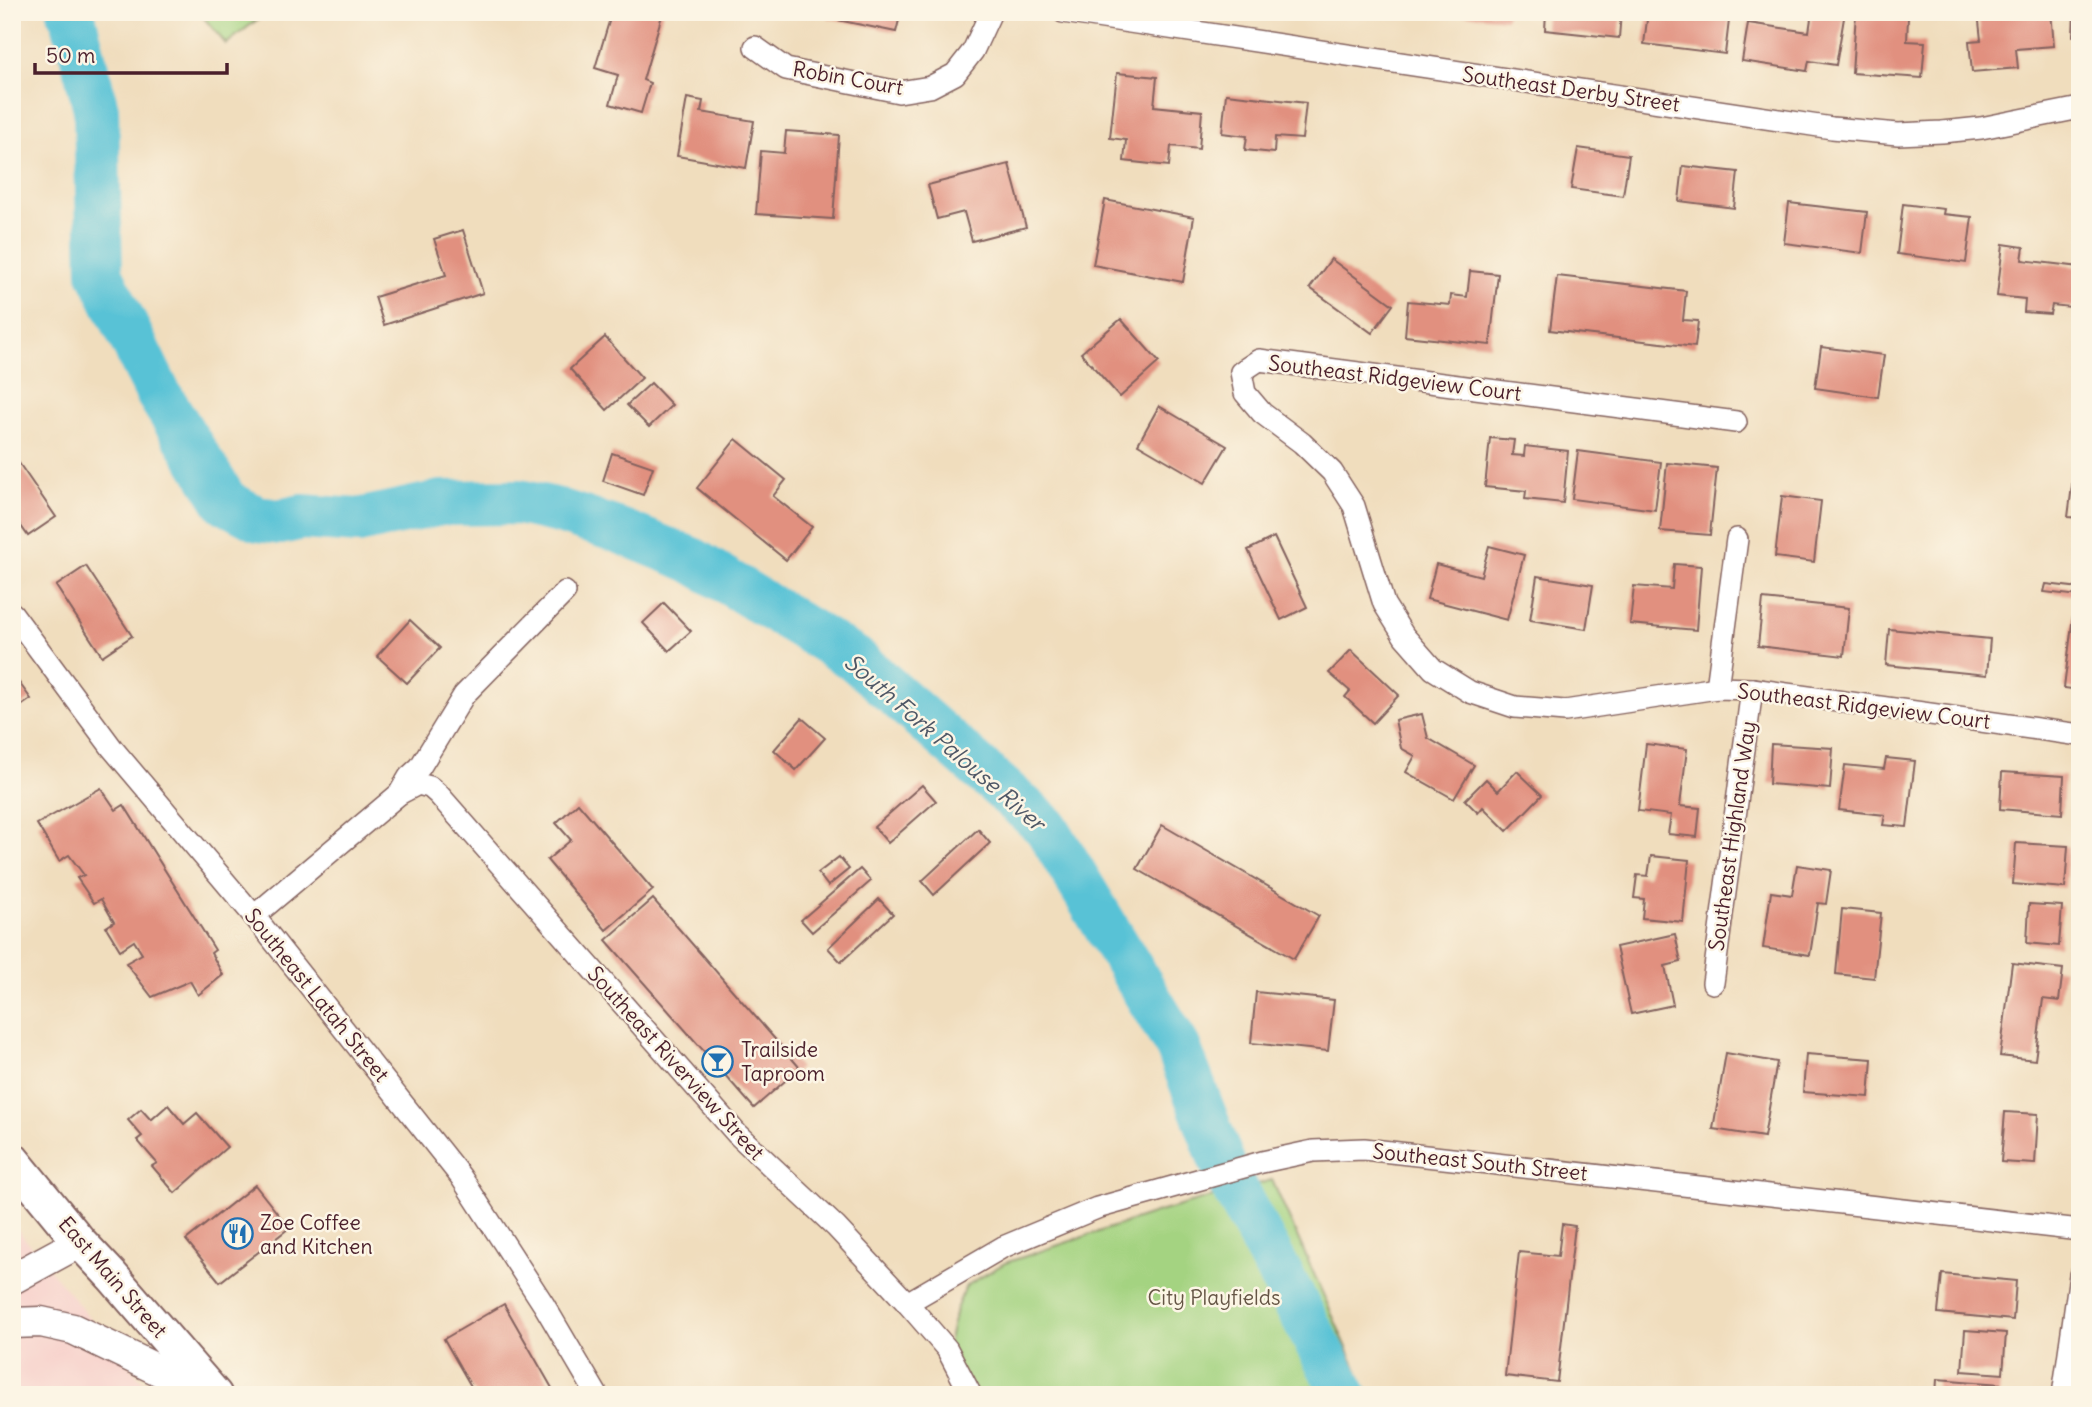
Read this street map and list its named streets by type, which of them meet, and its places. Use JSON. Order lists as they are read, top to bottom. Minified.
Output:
{"streets":{"main road":["East Main Street"],"street":["Robin Court","Southeast Derby Street","Southeast Ridgeview Court","Southeast Highland Way","Southeast Latah Street","Southeast Riverview Street","Southeast South Street"]},"crossings":[["Southeast Ridgeview Court","Southeast Highland Way"],["Southeast Riverview Street","Southeast South Street"]],"water":["South Fork Palouse River"],"parks":["City Playfields"],"places":{"bar":["Trailside Taproom"],"restaurant":["Zoe Coffee and Kitchen"]},"scale_bar":"50 m"}
